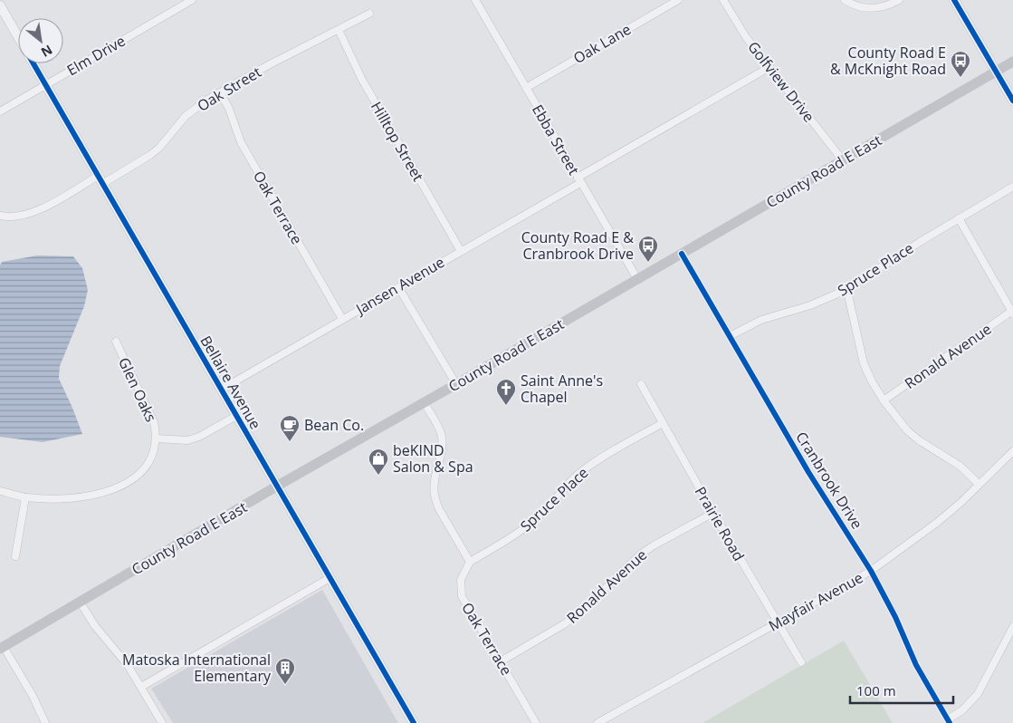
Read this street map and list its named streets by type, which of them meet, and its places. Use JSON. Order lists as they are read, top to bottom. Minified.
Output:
{"streets":{"main road":["County Road E East"],"street":["Oak Lane","Elm Drive","Golfview Drive","Oak Street","Ebba Street","Hilltop Street","Oak Terrace","Spruce Place","Jansen Avenue","Ronald Avenue","Bellaire Avenue","Glen Oaks","Cranbrook Drive","Prairie Road","Mayfair Avenue"]},"crossings":[["Oak Lane","Ebba Street"],["Elm Drive","Bellaire Avenue"],["Golfview Drive","County Road E East"],["Golfview Drive","Jansen Avenue"],["Oak Street","Hilltop Street"],["Oak Street","Oak Terrace"],["Oak Street","Bellaire Avenue"],["Ebba Street","County Road E East"],["Ebba Street","Jansen Avenue"],["Hilltop Street","Jansen Avenue"],["County Road E East","Bellaire Avenue"],["County Road E East","Cranbrook Drive"],["Oak Terrace","Spruce Place"],["Oak Terrace","Jansen Avenue"],["Oak Terrace","Ronald Avenue"],["Spruce Place","Cranbrook Drive"],["Spruce Place","Prairie Road"],["Jansen Avenue","Bellaire Avenue"],["Ronald Avenue","Prairie Road"],["Cranbrook Drive","Mayfair Avenue"],["Prairie Road","Mayfair Avenue"]],"places":{"bus stop":["County Road E & McKnight Road","County Road E & Cranbrook Drive"],"church":["Saint Anne's Chapel"],"cafe":["Bean Co."],"shop":["beKIND Salon & Spa"],"building":["Matoska International Elementary"]},"scale_bar":"100 m","north":"bottom right"}
